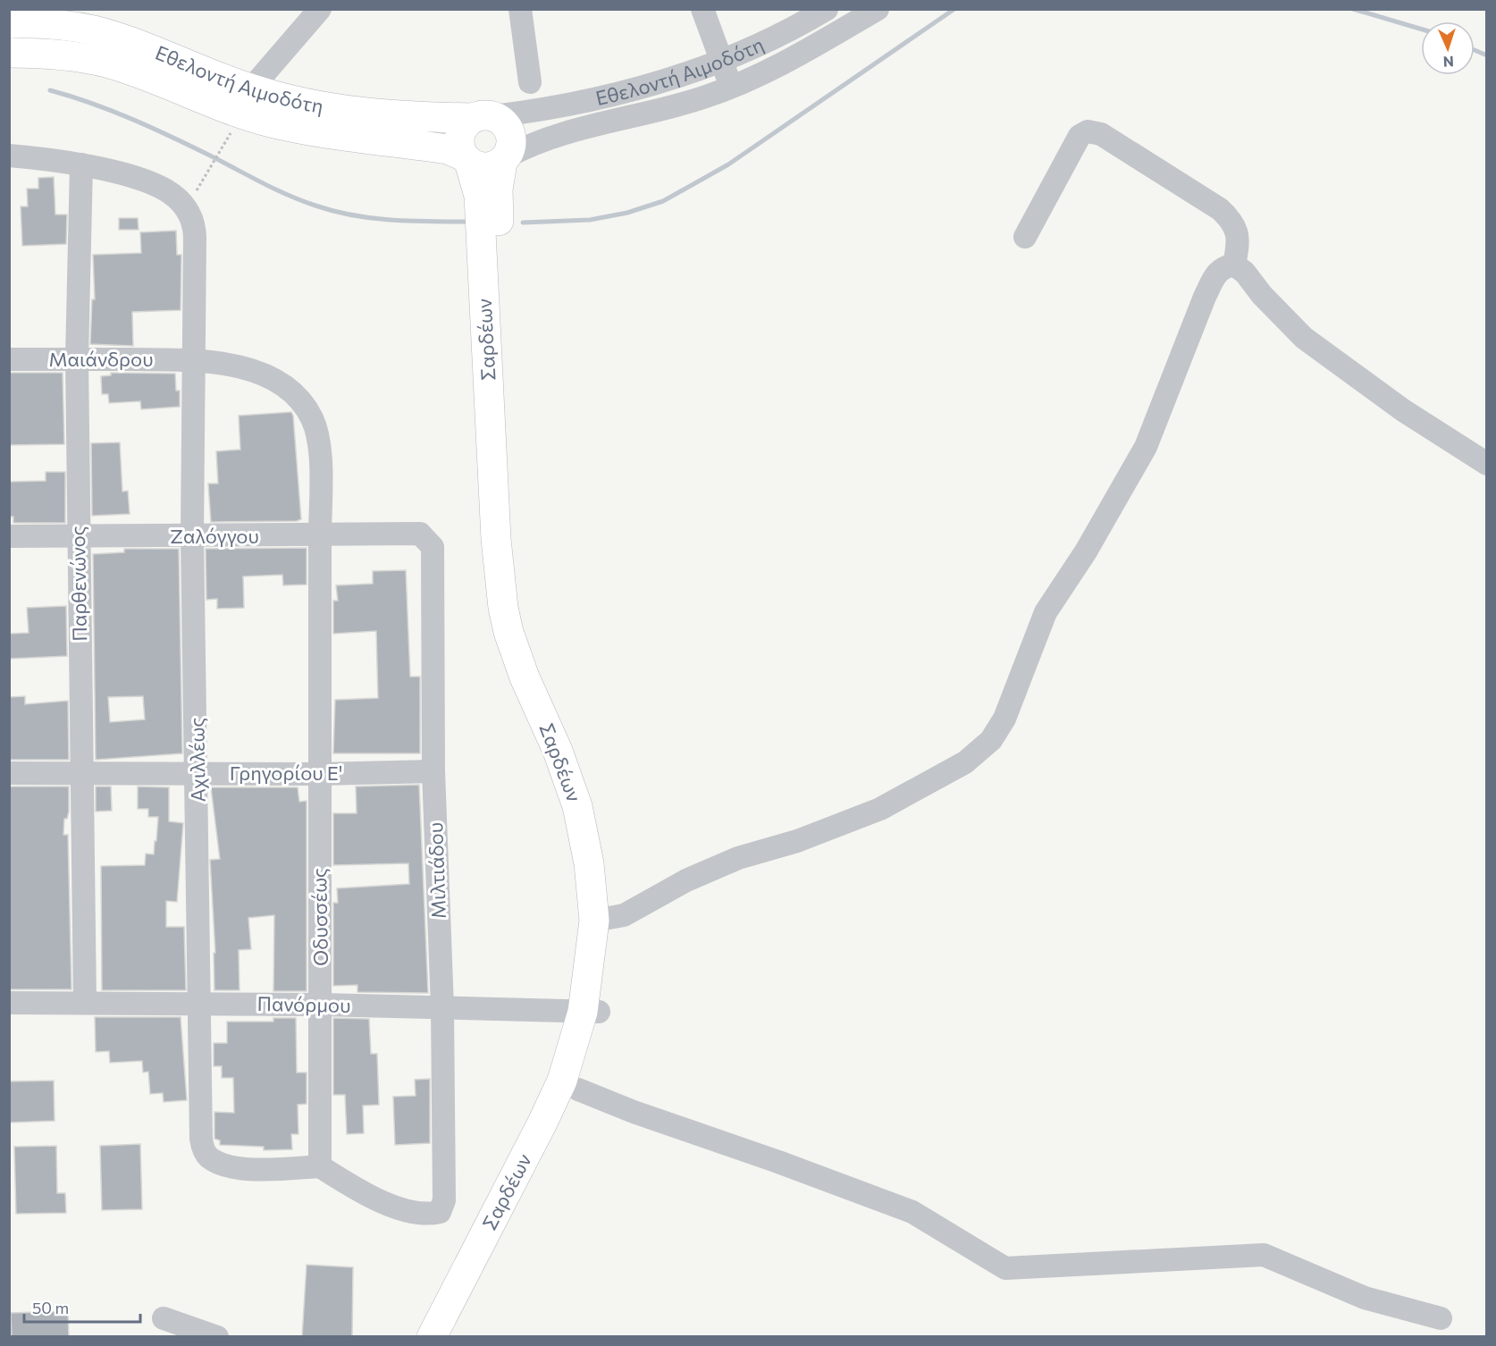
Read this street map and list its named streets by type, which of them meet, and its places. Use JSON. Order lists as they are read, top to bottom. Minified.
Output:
{"streets":{"main road":["Εθελοντή Αιμοδότη","Σαρδέων"],"street":["Μαιάνδρου","Ζαλόγγου","Παρθενώνος","Αχιλλέως","Γρηγορίου Ε'","Μιλτιάδου","Οδυσσέως","Πανόρμου"]},"crossings":[["Εθελοντή Αιμοδότη","Σαρδέων"],["Σαρδέων","Πανόρμου"],["Μαιάνδρου","Ζαλόγγου"],["Μαιάνδρου","Παρθενώνος"],["Μαιάνδρου","Αχιλλέως"],["Μαιάνδρου","Οδυσσέως"],["Ζαλόγγου","Παρθενώνος"],["Ζαλόγγου","Αχιλλέως"],["Ζαλόγγου","Μιλτιάδου"],["Ζαλόγγου","Οδυσσέως"],["Παρθενώνος","Γρηγορίου Ε'"],["Παρθενώνος","Πανόρμου"],["Αχιλλέως","Γρηγορίου Ε'"],["Αχιλλέως","Μιλτιάδου"],["Αχιλλέως","Οδυσσέως"],["Αχιλλέως","Πανόρμου"],["Γρηγορίου Ε'","Μιλτιάδου"],["Γρηγορίου Ε'","Οδυσσέως"],["Μιλτιάδου","Οδυσσέως"],["Μιλτιάδου","Πανόρμου"],["Οδυσσέως","Πανόρμου"]],"scale_bar":"50 m","north":"bottom"}
